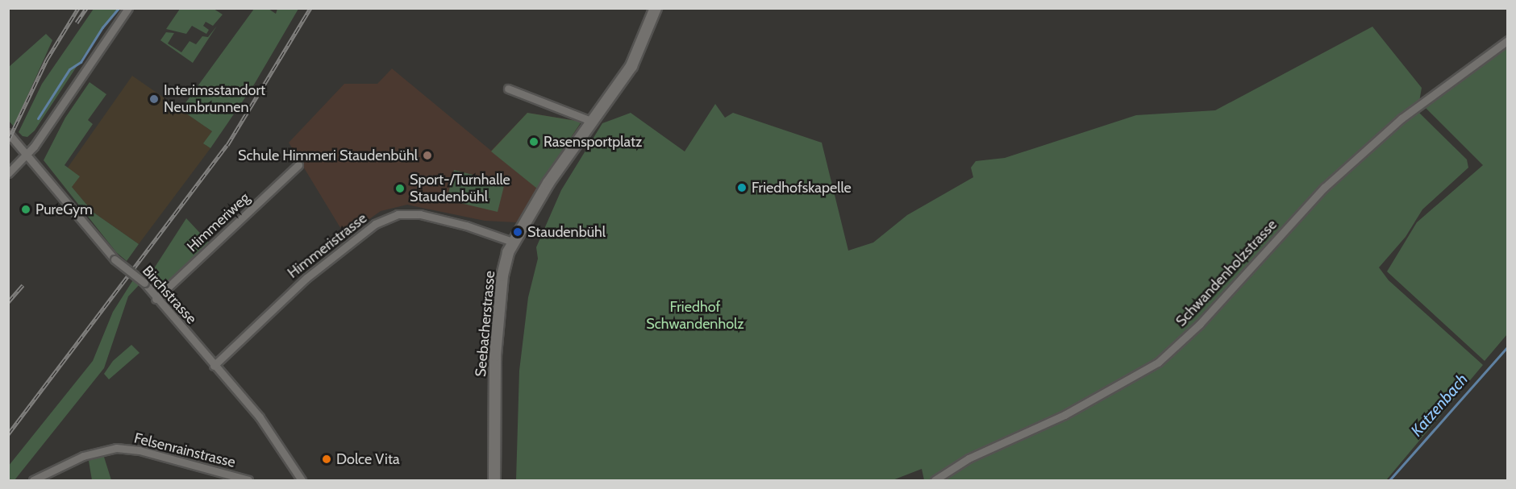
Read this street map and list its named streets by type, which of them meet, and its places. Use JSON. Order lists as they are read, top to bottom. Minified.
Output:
{"streets":{"street":["Himmeriweg","Himmeristrasse","Schwandenholzstrasse","Birchstrasse","Seebacherstrasse","Felsenrainstrasse"]},"crossings":[["Himmeriweg","Birchstrasse"],["Himmeristrasse","Birchstrasse"],["Himmeristrasse","Seebacherstrasse"]],"water":["Katzenbach"],"parks":["Friedhof Schwandenholz"],"places":["Interimsstandort Neunbrunnen","Rasensportplatz","Schule Himmeri Staudenbühl","Friedhofskapelle","Sport-/Turnhalle Staudenbühl","PureGym","Staudenbühl","Dolce Vita"]}
